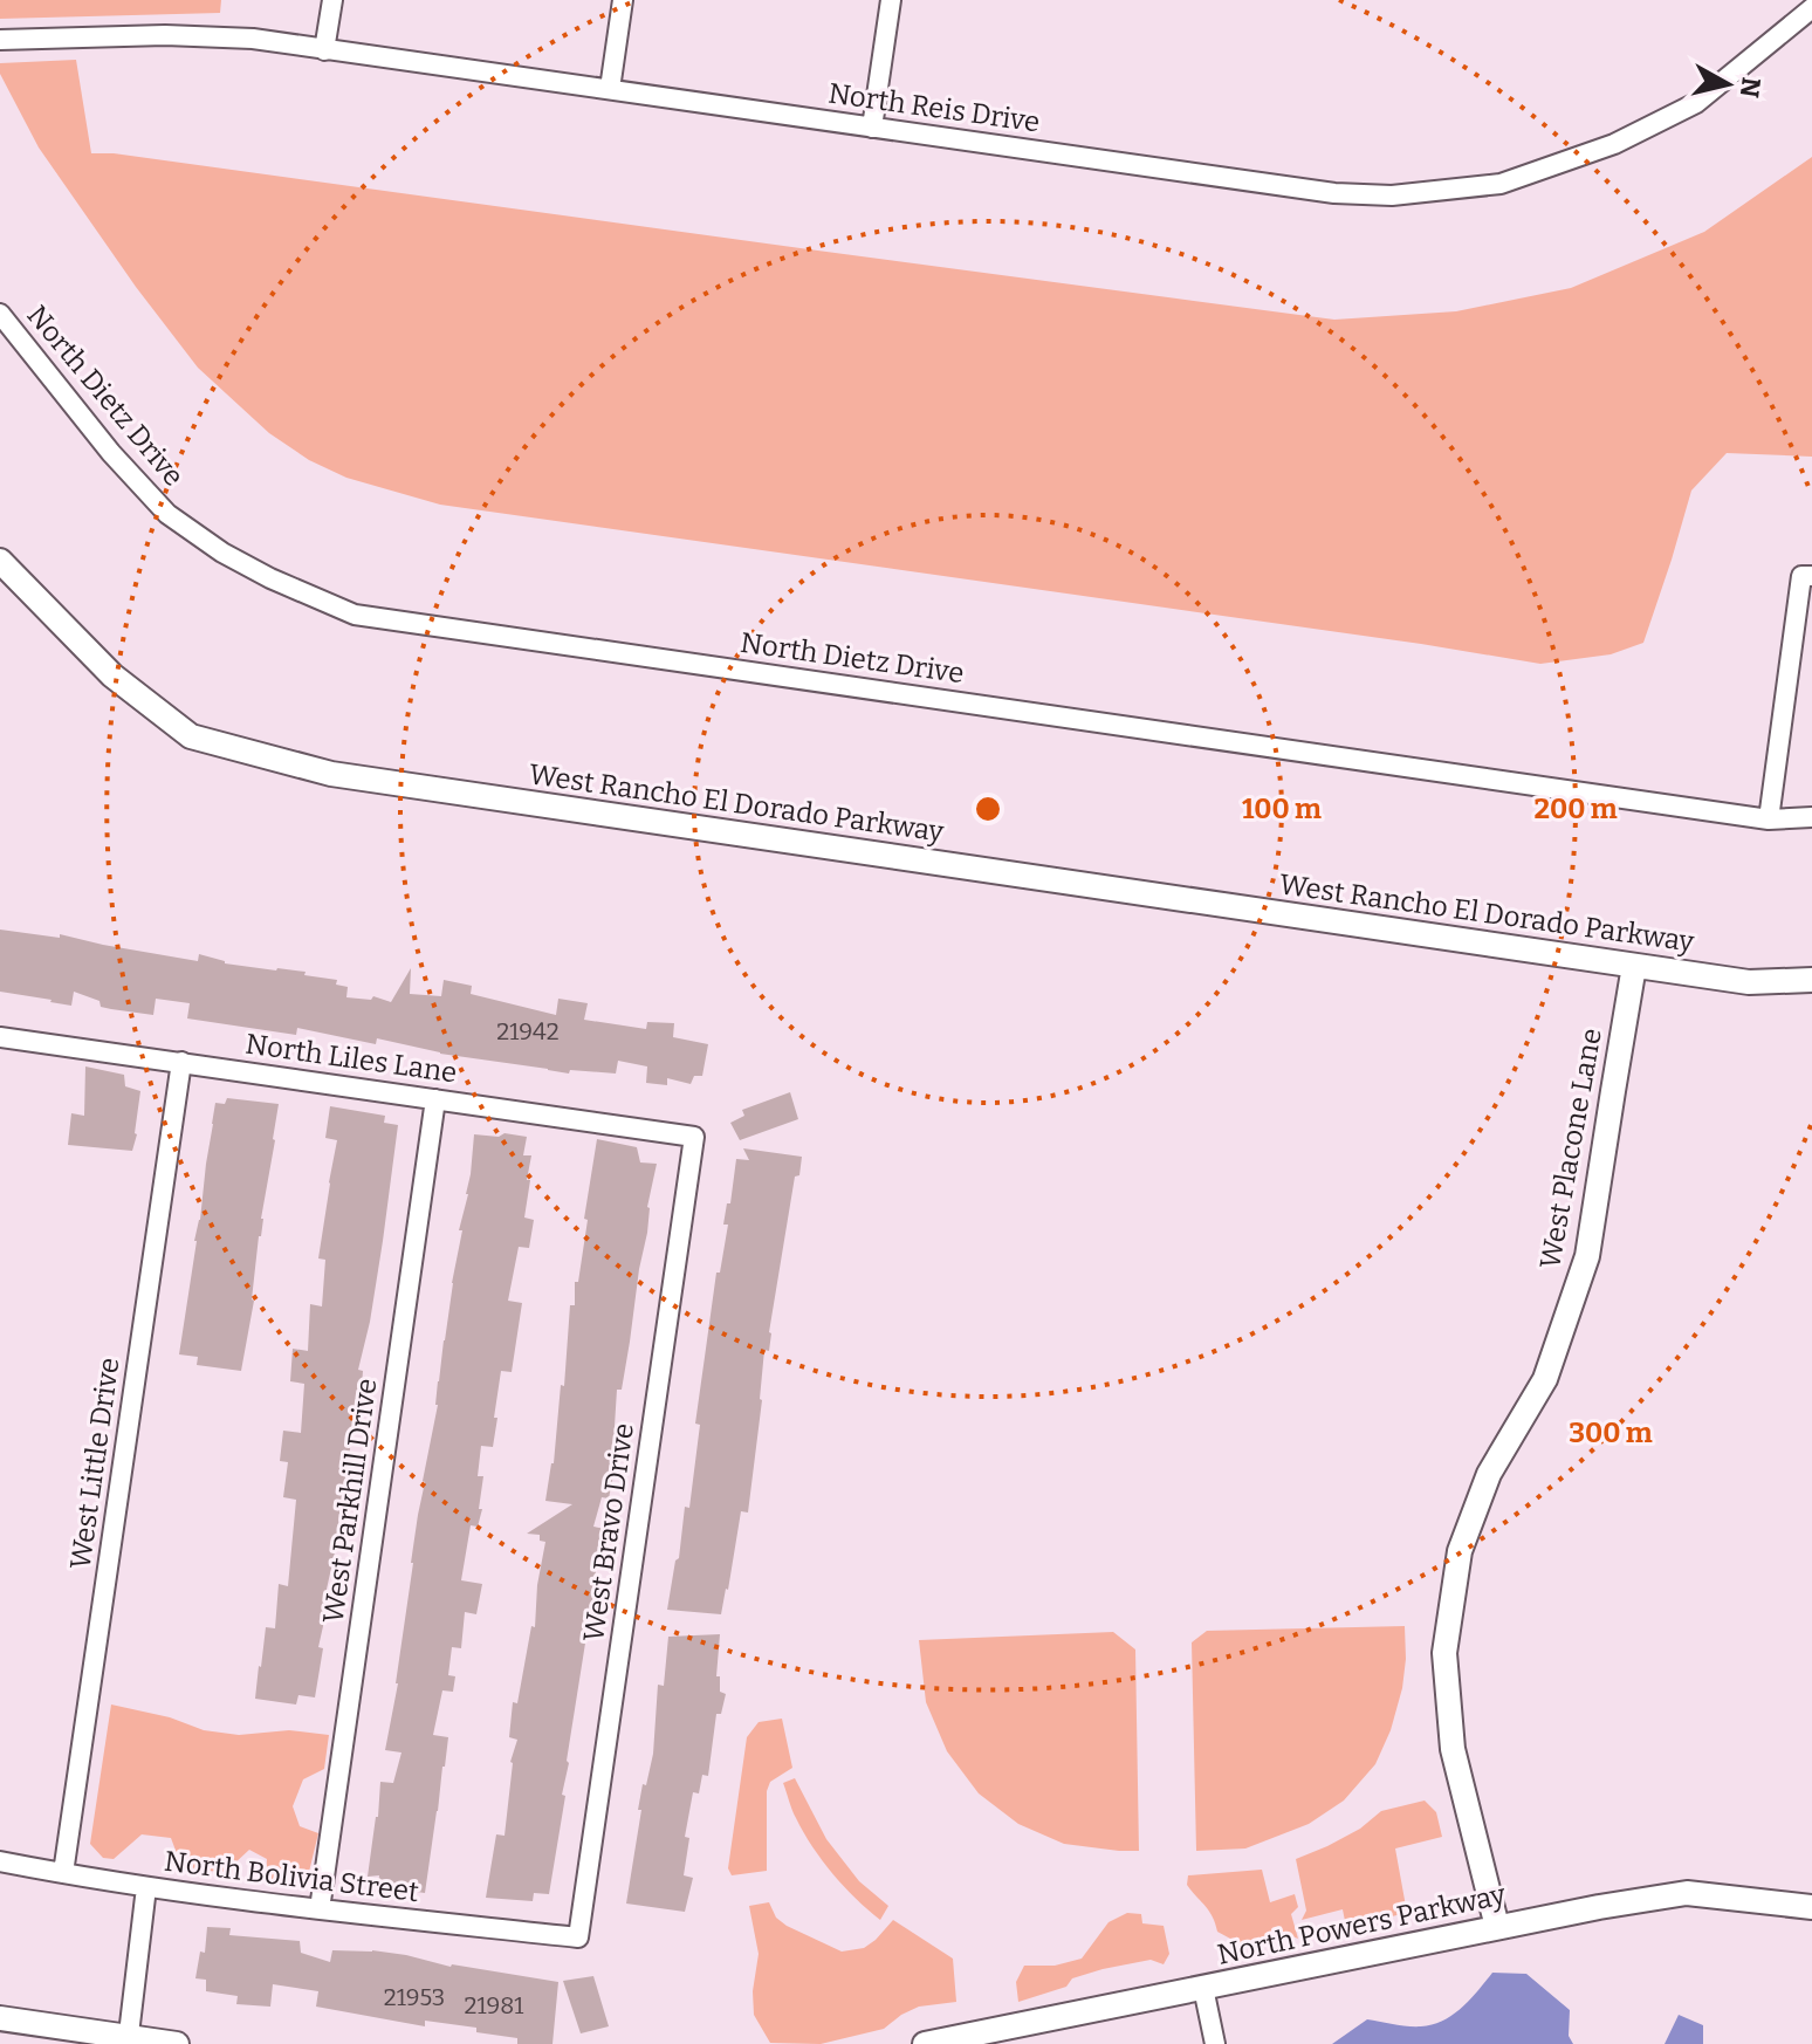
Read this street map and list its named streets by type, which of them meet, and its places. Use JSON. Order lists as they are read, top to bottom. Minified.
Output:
{"streets":{"street":["North Reis Drive","North Dietz Drive","West Rancho El Dorado Parkway","North Liles Lane","West Placone Lane","West Little Drive","West Parkhill Drive","West Bravo Drive","North Bolivia Street","North Powers Parkway"]},"crossings":[["West Rancho El Dorado Parkway","West Placone Lane"],["North Liles Lane","West Little Drive"],["North Liles Lane","West Parkhill Drive"],["North Liles Lane","West Bravo Drive"],["West Placone Lane","North Powers Parkway"],["West Little Drive","North Bolivia Street"],["West Parkhill Drive","North Bolivia Street"],["West Bravo Drive","North Bolivia Street"]],"house_numbers":["21942","21953","21981"],"north":"right","rings":["100 m","200 m","300 m"]}
